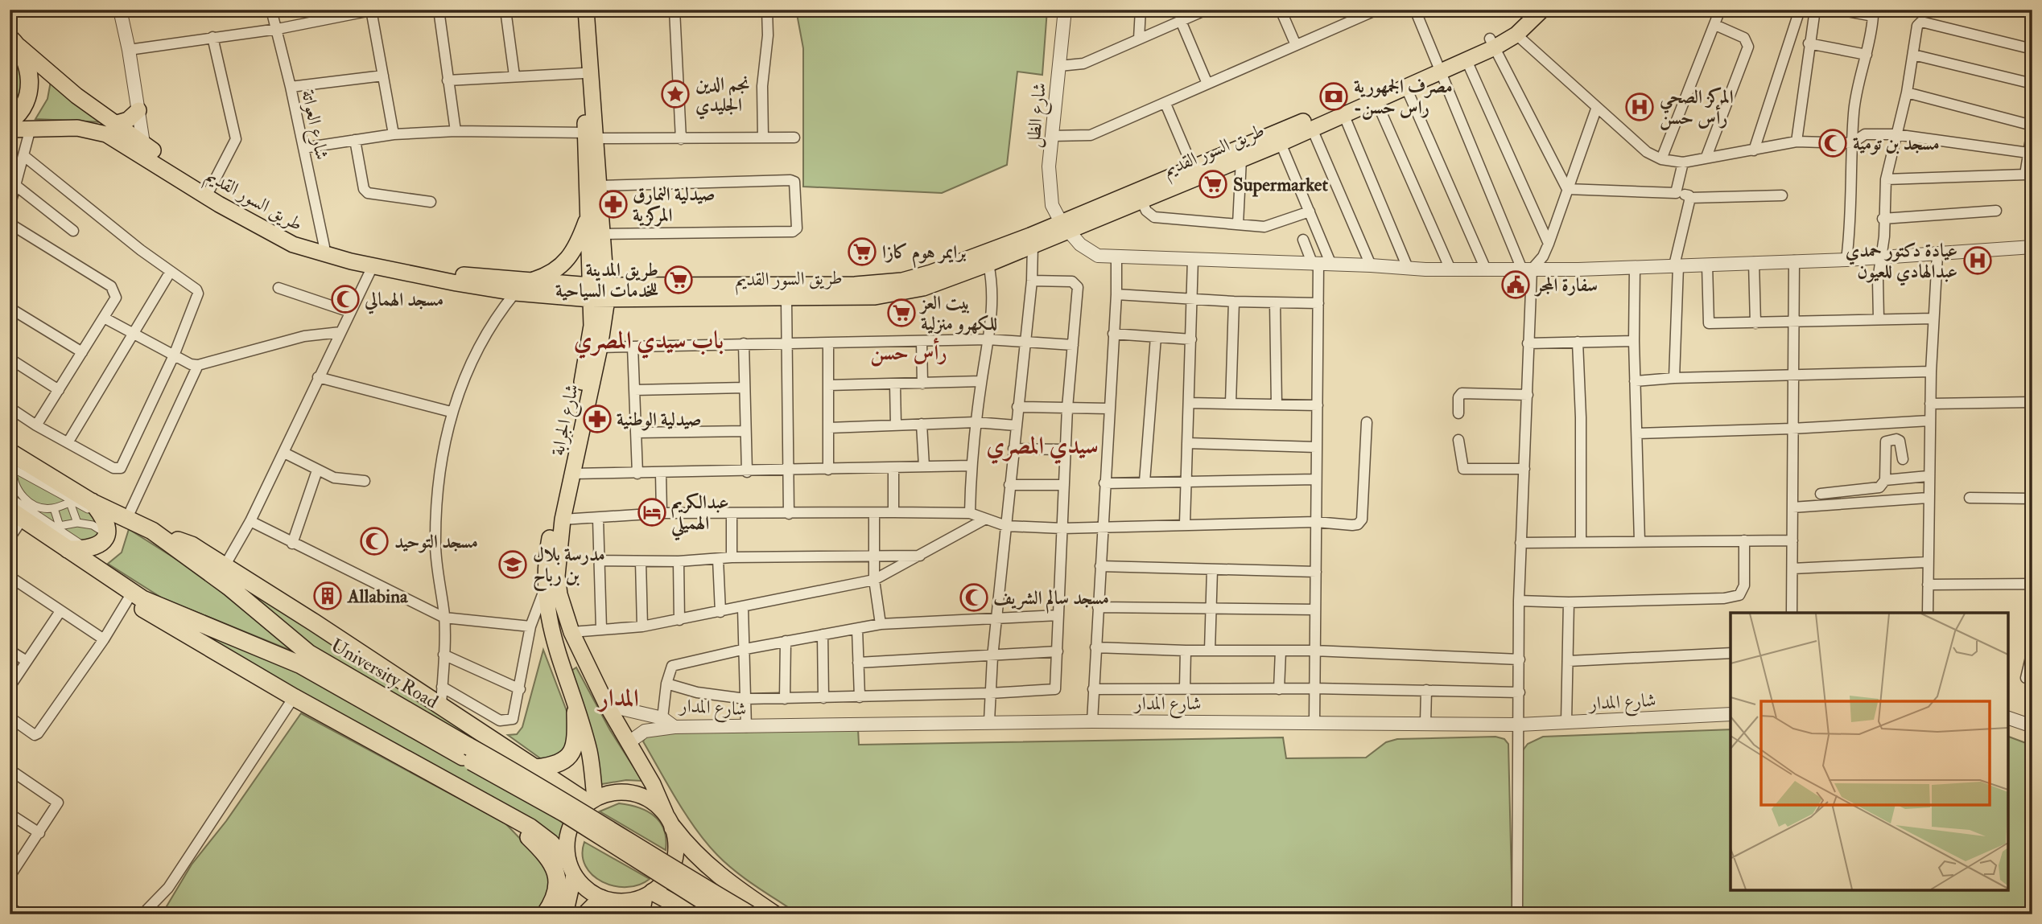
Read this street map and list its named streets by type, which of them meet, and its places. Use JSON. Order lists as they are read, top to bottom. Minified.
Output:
{"streets":{"highway":["University Road"],"main road":["طريق السور القديم","شارع الجرابة"],"street":["شارع الظل","شارع العواتة","شارع المدار"]},"crossings":[["شارع الظل","طريق السور القديم"],["شارع العواتة","طريق السور القديم"],["طريق السور القديم","شارع الجرابة"],["شارع الجرابة","شارع المدار"]],"districts":["باب سيدي المصري","رأس حسن","سيدي المصري","المدار"],"places":{"place":["نجم الدين الجليدي"],"bank":["مصرف الجمهورية -راس حسن"],"hospital":["المركز الصحي رأس حسن","عيادة دكتور حمدي عبدالهادي للعيون"],"mosque":["مسجد بن تومية","مسجد الهمالي","مسجد التوحيد","مسجد سالم الشريف"],"supermarket":["Supermarket","برايمر هوم كازا","طريق المدينة للخدمات السياحية","بيت العز للكهرو منزلية"],"pharmacy":["صيدلية النمارق المركزية","صيدلية الوطنية"],"public building":["سفارة المجر"],"hotel":["عبدالكريم الهميلي"],"school or university":["مدرسة بلال بن رباح"],"building":["Allabina"]}}
